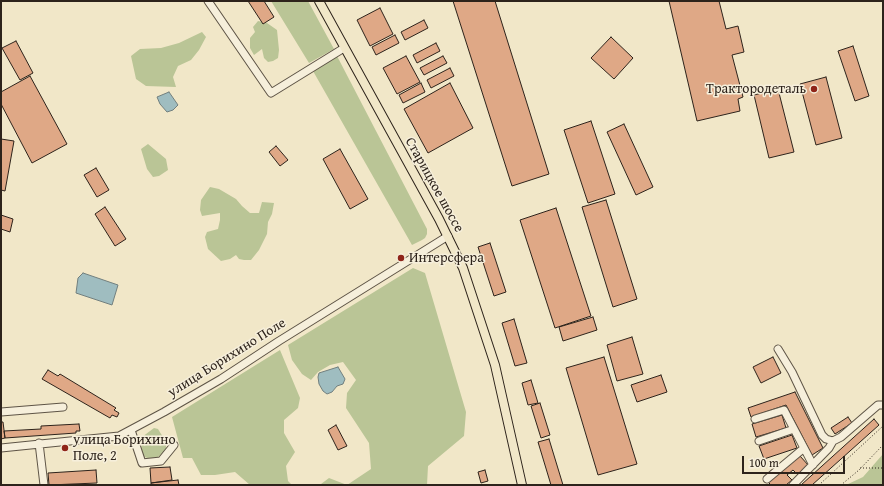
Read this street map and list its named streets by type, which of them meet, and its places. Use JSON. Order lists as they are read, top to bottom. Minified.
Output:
{"streets":{"main road":["Старицкое шоссе"],"street":["улица Борихино Поле"]},"crossings":[["Старицкое шоссе","улица Борихино Поле"]],"places":["Трактородеталь","Интерсфера","улица Борихино Поле, 2"],"scale_bar":"100 m"}
